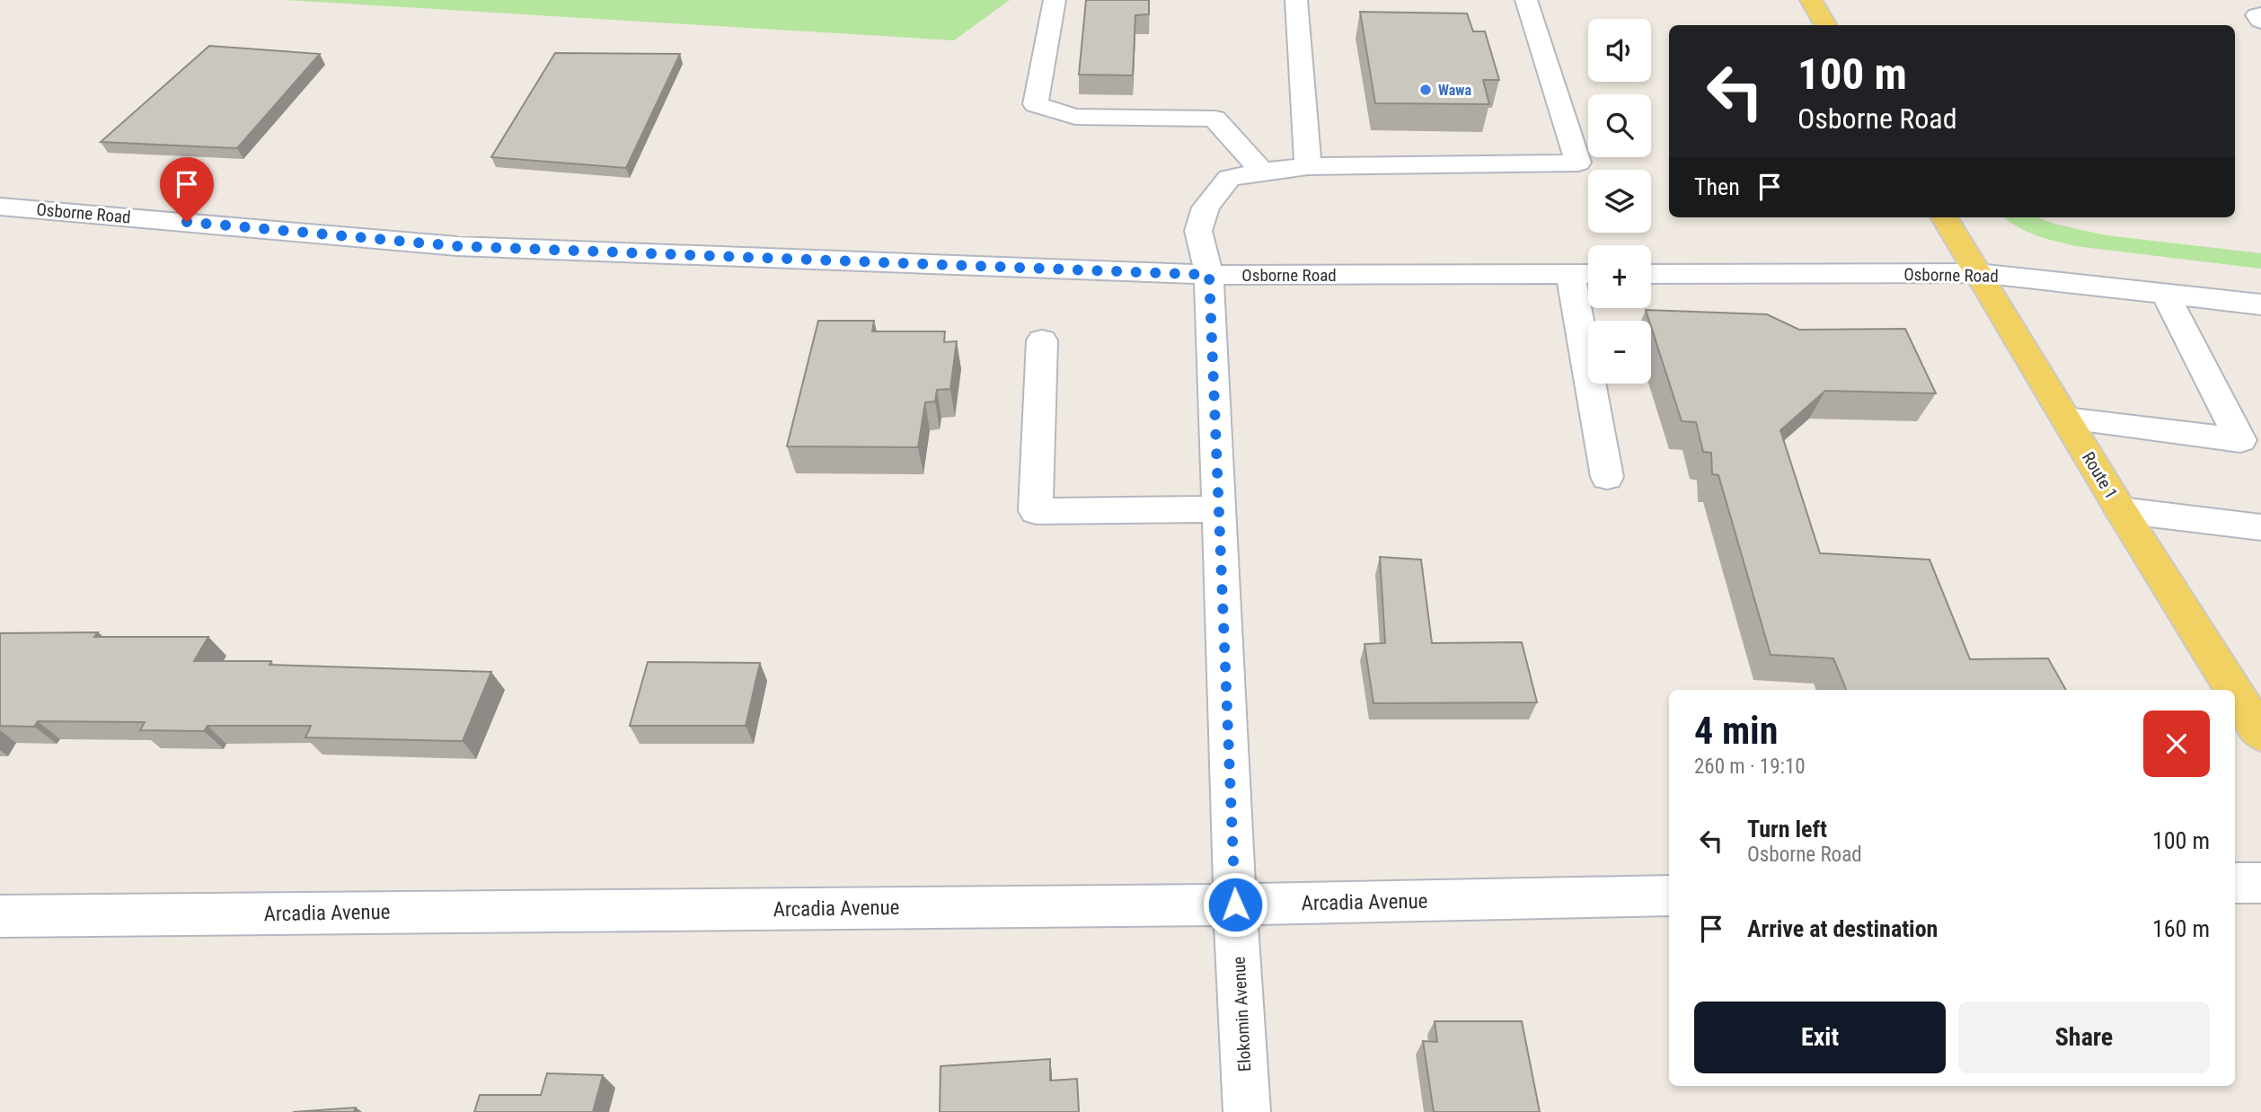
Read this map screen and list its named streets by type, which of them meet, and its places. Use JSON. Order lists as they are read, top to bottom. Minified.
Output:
{"streets":{"main road":["Route 1"],"street":["Osborne Road","Arcadia Avenue","Elokomin Avenue"]},"crossings":[["Osborne Road","Route 1"],["Osborne Road","Elokomin Avenue"],["Arcadia Avenue","Elokomin Avenue"]],"places":["Wawa"],"page":{"map_buttons":["+","−"],"turn":["100 m","Osborne Road"],"then":"Then","heading":["4 min","260 m · 19:10"],"list":[{"name":"Turn left","note":"Osborne Road","value":"100 m"},{"name":"Arrive at destination","value":"160 m"}],"buttons":["Exit","Share"]}}
